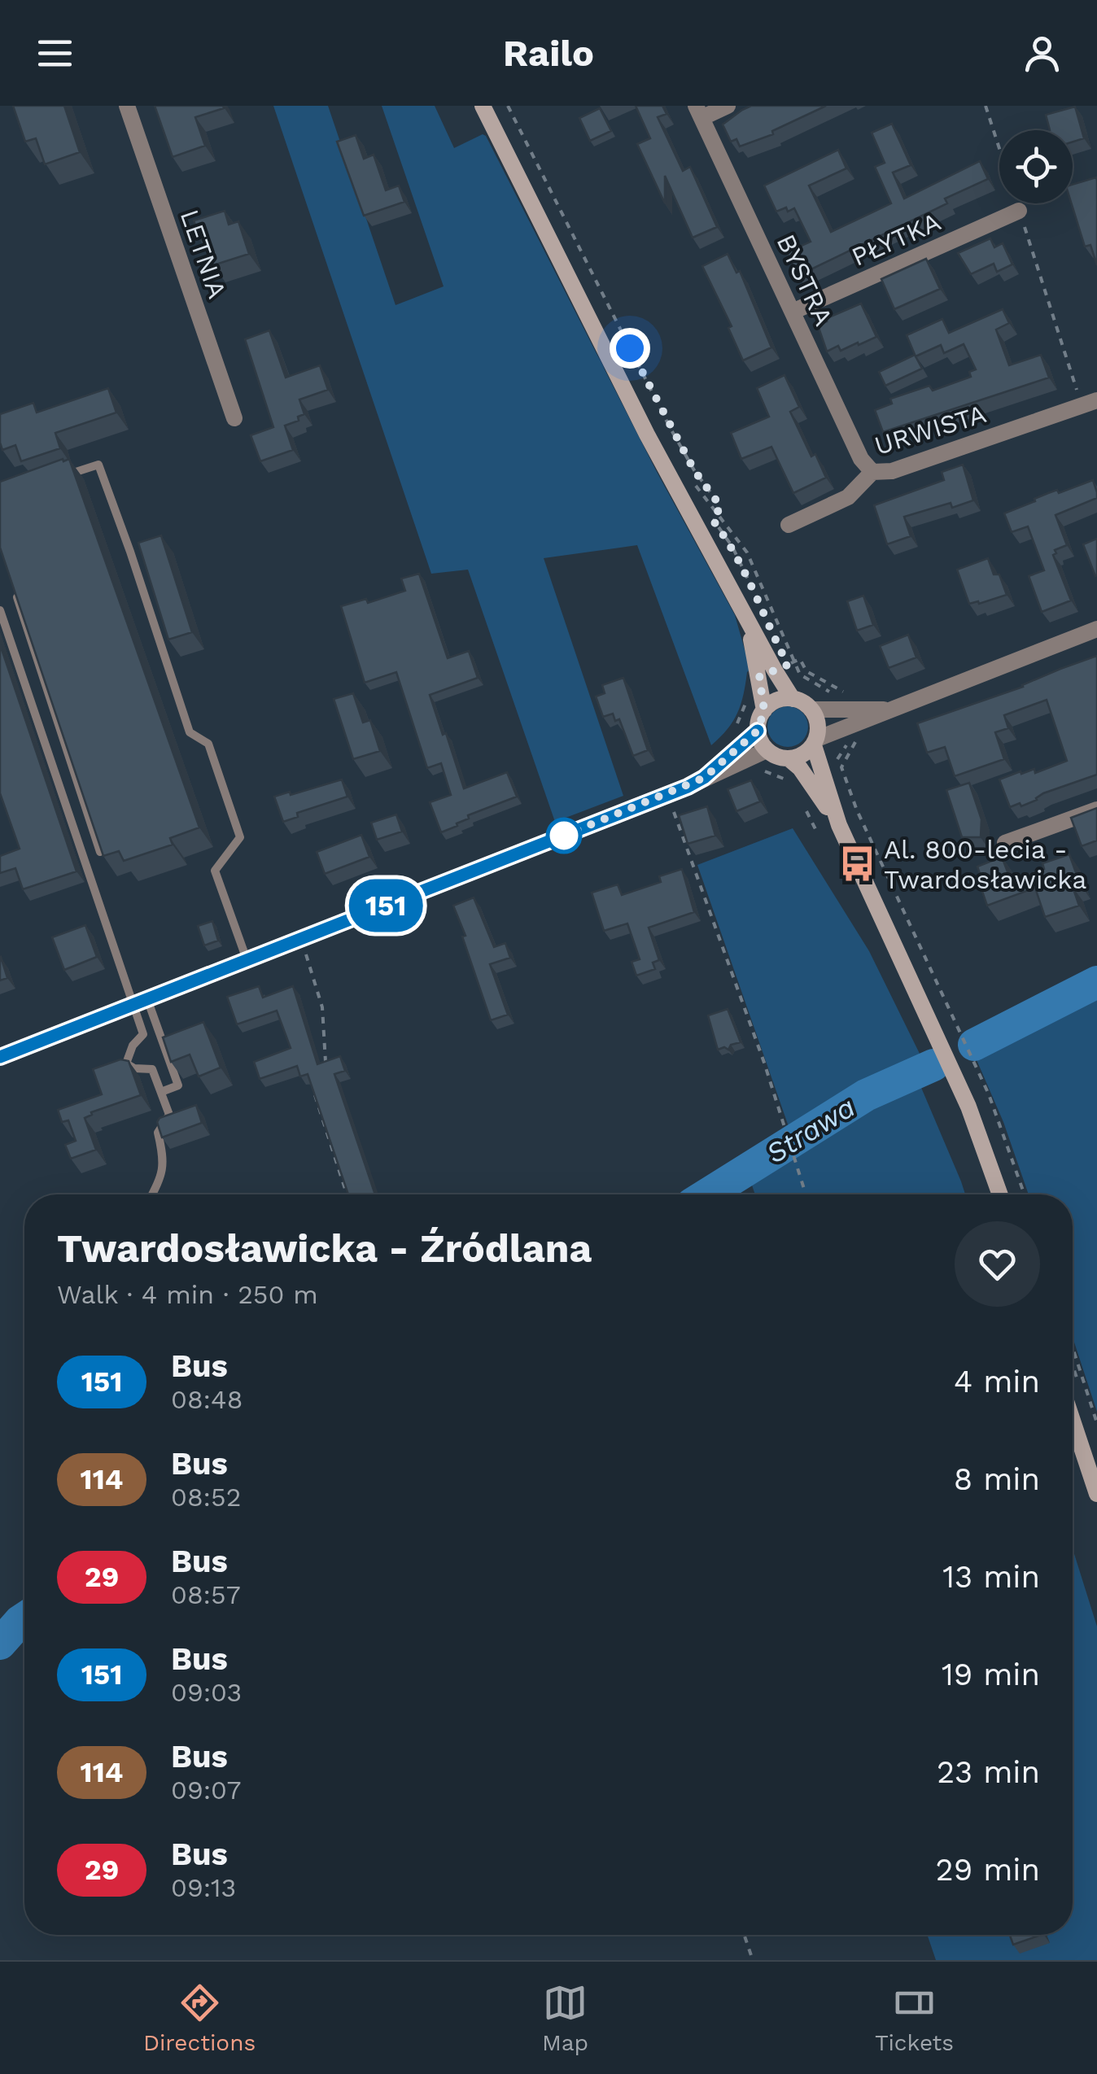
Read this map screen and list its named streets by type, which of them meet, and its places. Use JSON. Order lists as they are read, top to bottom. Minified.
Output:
{"streets":{"street":["PŁYTKA","LETNIA","BYSTRA","URWISTA"]},"crossings":[["PŁYTKA","BYSTRA"],["BYSTRA","URWISTA"]],"water":["Strawa"],"places":{"bus stop":["Al. 800-lecia - Twardosławicka"]},"lines":["bus line 151"],"page":{"header":"Railo","on_map":"151","heading":["Twardosławicka - Źródlana","Walk · 4 min · 250 m"],"list":[{"mark":"151","name":"Bus","note":"08:48","value":"4 min"},{"mark":"114","name":"Bus","note":"08:52","value":"8 min"},{"mark":"29","name":"Bus","note":"08:57","value":"13 min"},{"mark":"151","name":"Bus","note":"09:03","value":"19 min"},{"mark":"114","name":"Bus","note":"09:07","value":"23 min"},{"mark":"29","name":"Bus","note":"09:13","value":"29 min"}],"tabs":["Directions","Map","Tickets"]}}
